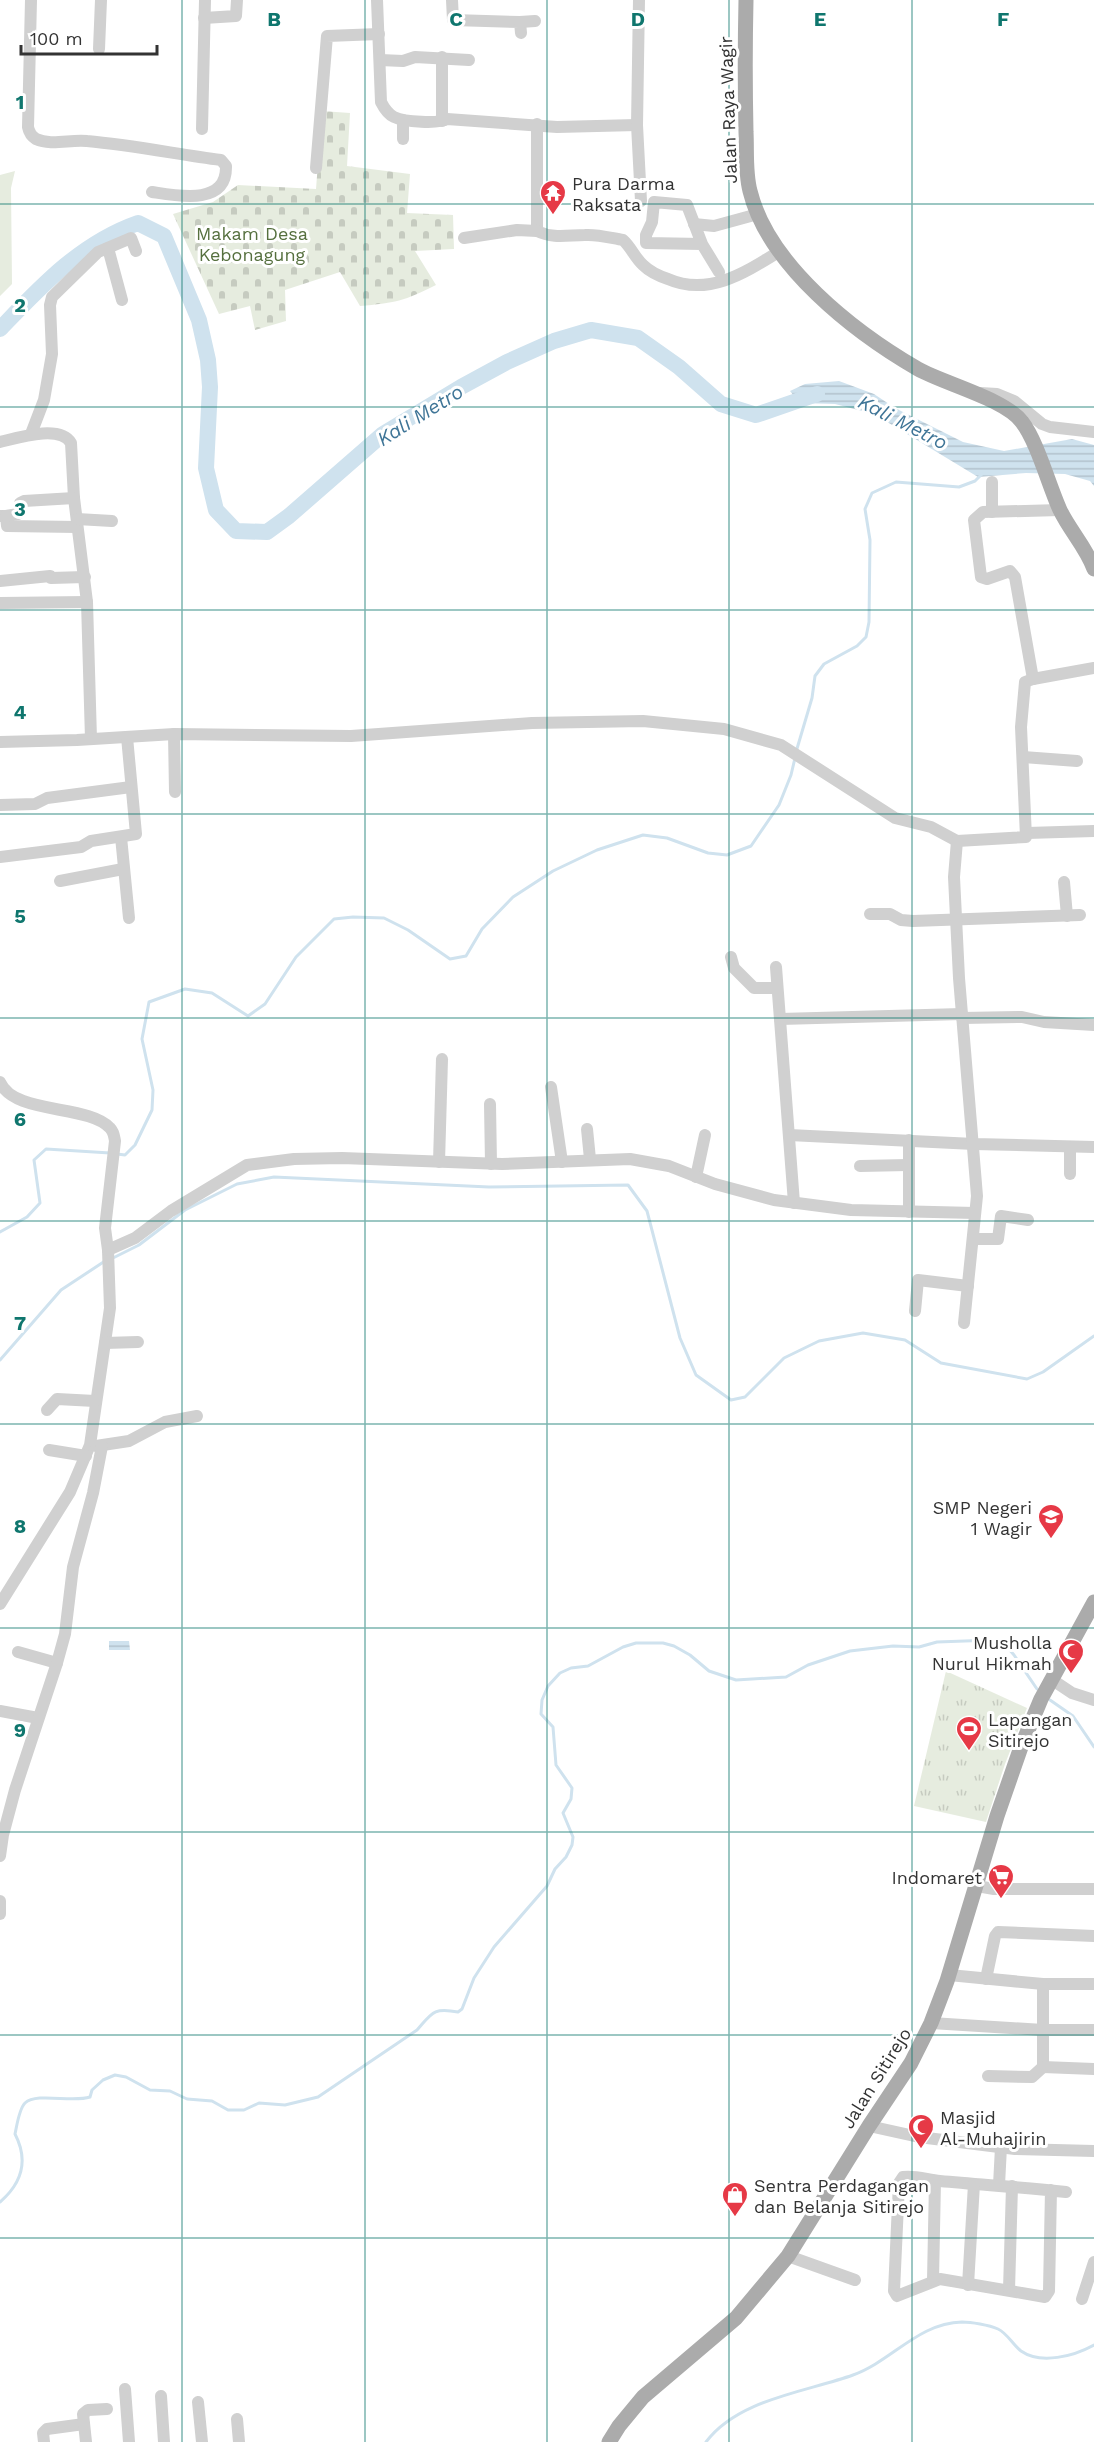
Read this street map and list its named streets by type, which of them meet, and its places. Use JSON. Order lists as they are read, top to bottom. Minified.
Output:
{"streets":{"main road":["Jalan Raya Wagir","Jalan Sitirejo"]},"water":["Kali Metro"],"parks":["Makam Desa Kebonagung"],"places":{"temple":["Pura Darma Raksata"],"school or university":["SMP Negeri 1 Wagir"],"mosque":["Musholla Nurul Hikmah","Masjid Al-Muhajirin"],"sports":["Lapangan Sitirejo"],"supermarket":["Indomaret"],"shop":["Sentra Perdagangan dan Belanja Sitirejo"]},"scale_bar":"100 m","grid":{"columns":["B","C","D","E","F"],"rows":["1","2","3","4","5","6","7","8","9"]}}
